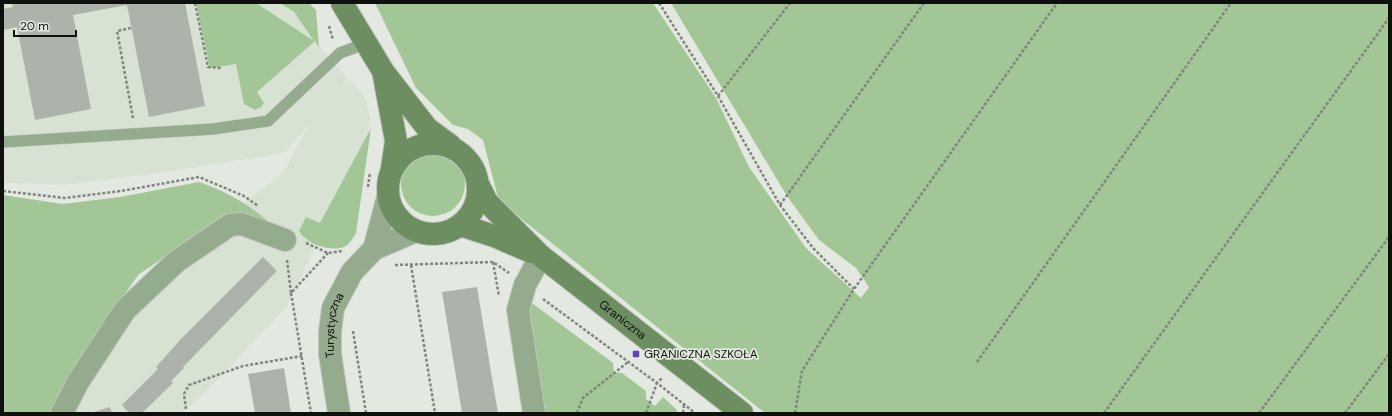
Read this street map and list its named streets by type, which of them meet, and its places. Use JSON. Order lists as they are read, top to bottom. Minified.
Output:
{"streets":{"street":["Graniczna","Turystyczna"]},"crossings":[["Graniczna","Turystyczna"]],"places":{"transit":["GRANICZNA SZKOŁA"]},"scale_bar":"20 m"}
